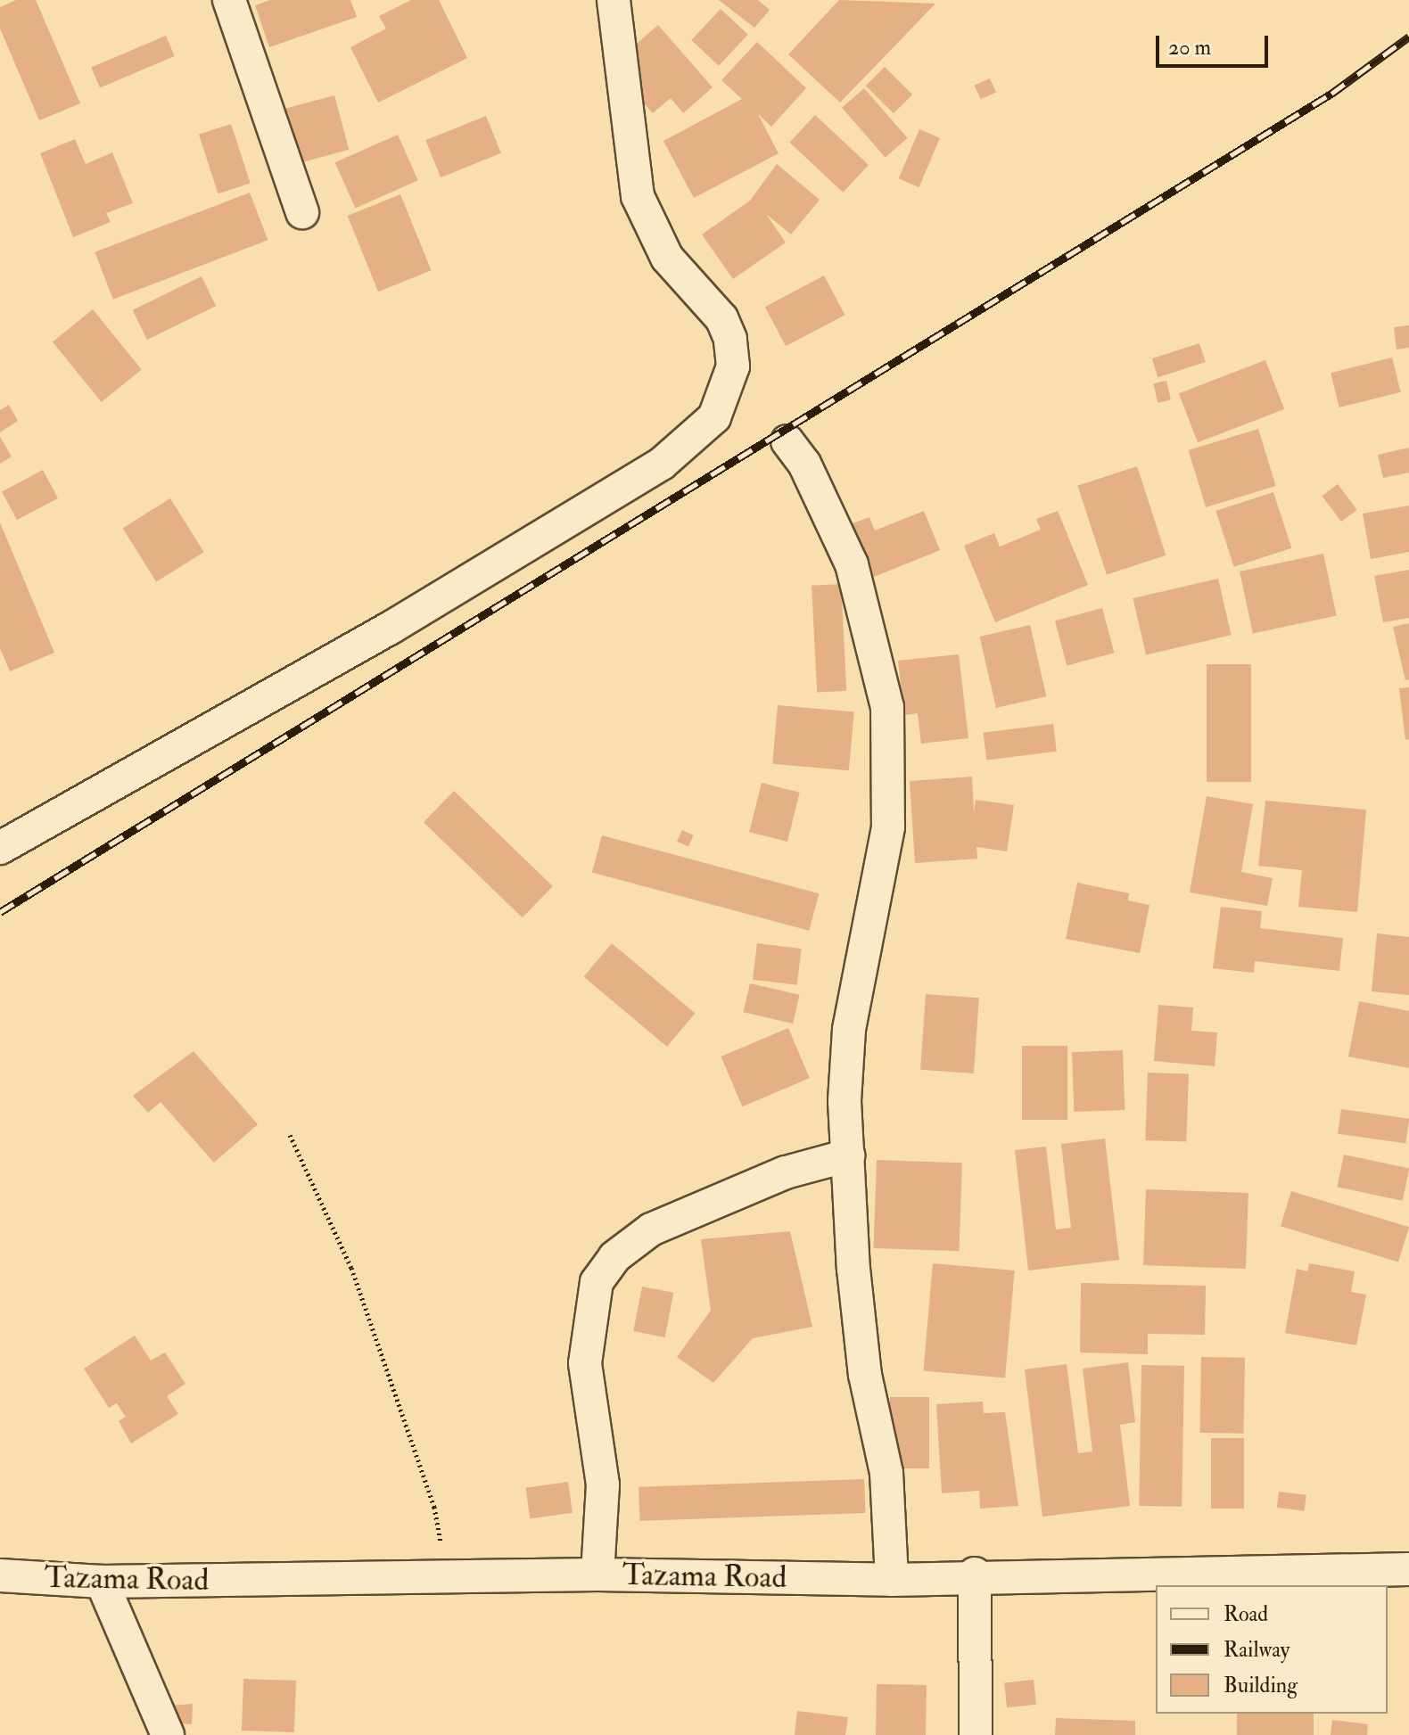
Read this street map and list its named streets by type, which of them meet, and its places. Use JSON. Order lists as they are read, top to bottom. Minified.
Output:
{"streets":{"street":["Tazama Road"]},"legend":["Road","Railway","Building"],"scale_bar":"20 m"}
